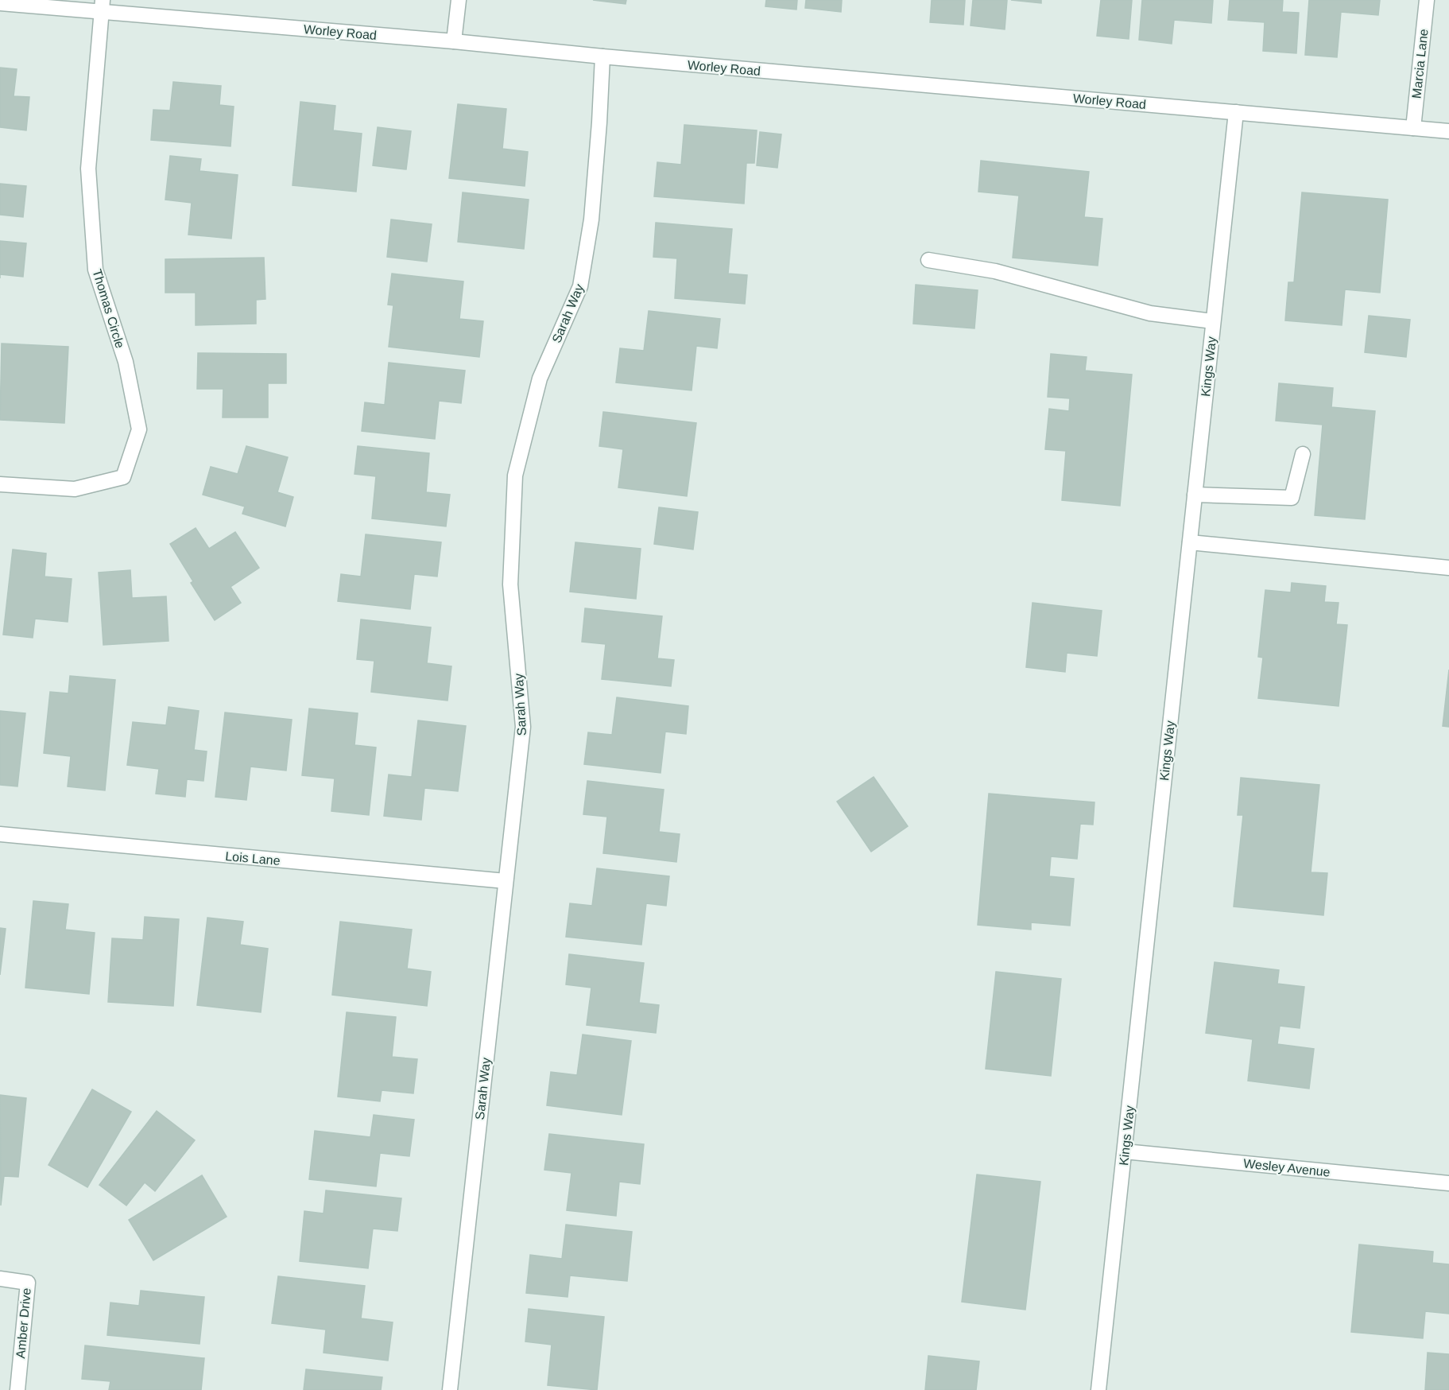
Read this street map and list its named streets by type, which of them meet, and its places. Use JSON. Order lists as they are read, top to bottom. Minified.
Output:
{"streets":{"street":["Worley Road","Marcia Lane","Thomas Circle","Sarah Way","Kings Way","Lois Lane","Wesley Avenue","Amber Drive"]},"crossings":[["Worley Road","Marcia Lane"],["Worley Road","Thomas Circle"],["Worley Road","Sarah Way"],["Worley Road","Kings Way"],["Sarah Way","Lois Lane"],["Kings Way","Wesley Avenue"]]}
